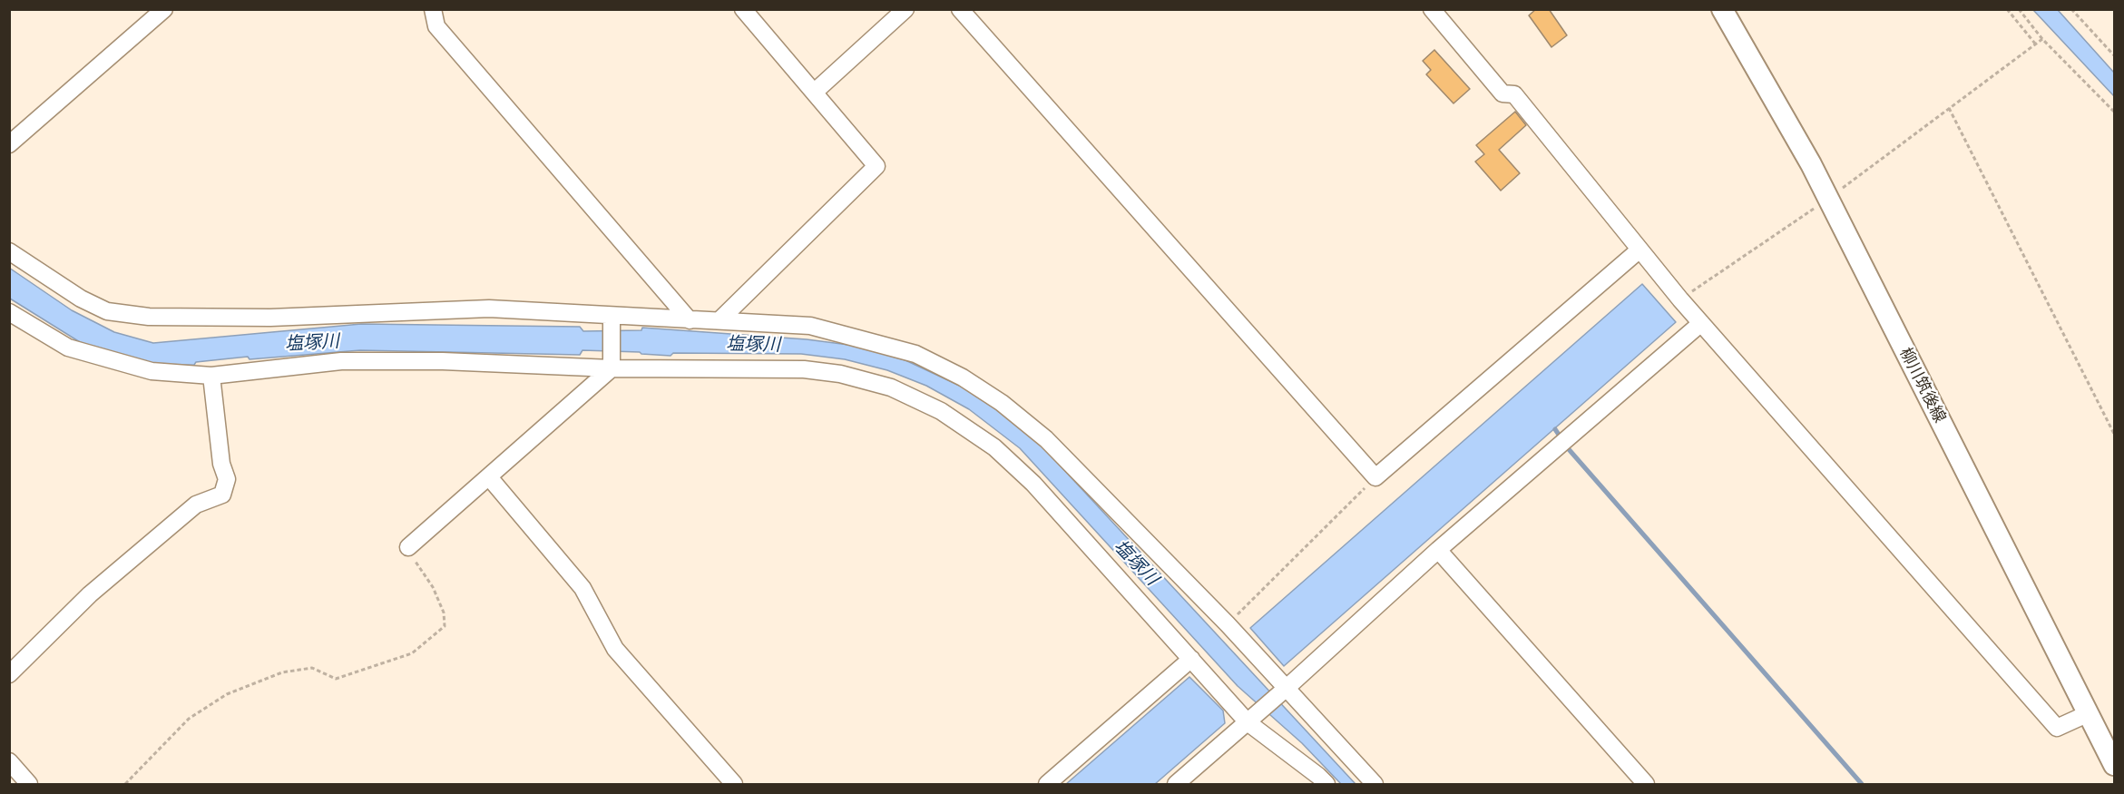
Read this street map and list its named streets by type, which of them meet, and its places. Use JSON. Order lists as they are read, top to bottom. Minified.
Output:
{"streets":{"main road":["柳川筑後線"]},"water":["塩塚川"]}
